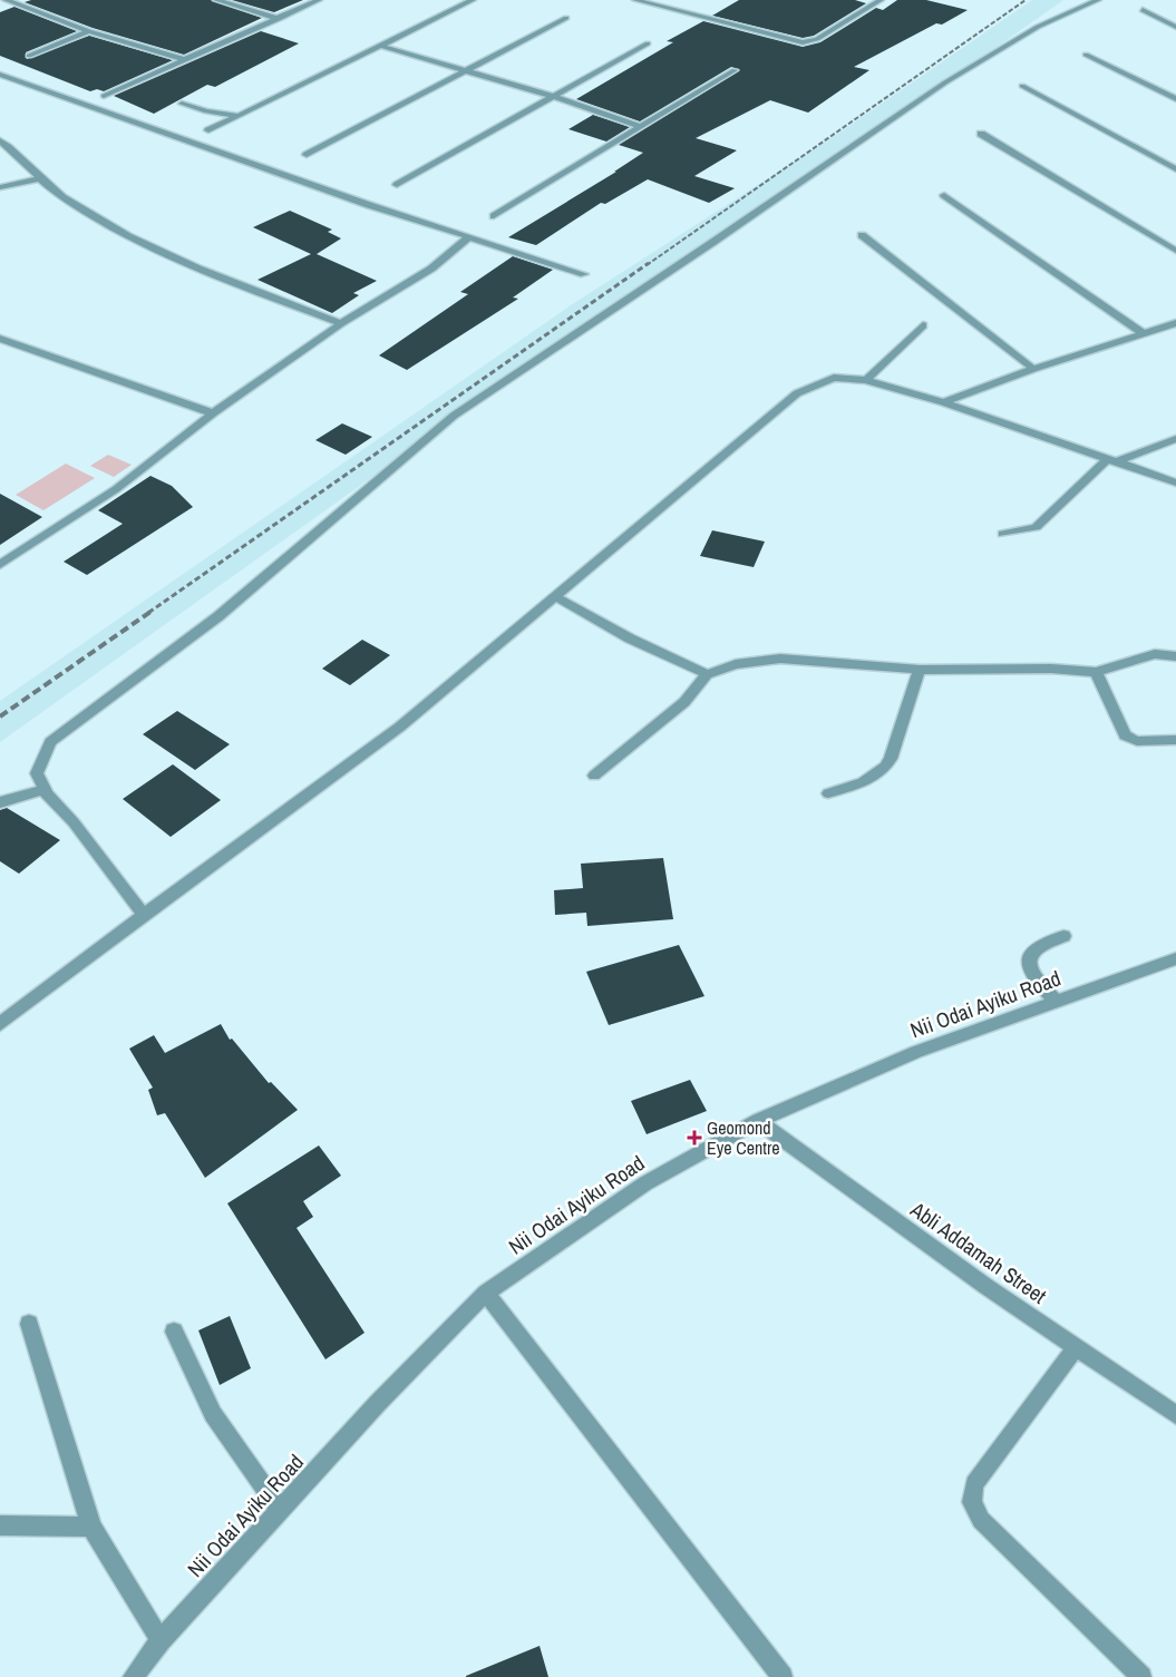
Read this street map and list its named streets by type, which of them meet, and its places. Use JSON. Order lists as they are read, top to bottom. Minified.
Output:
{"streets":{"street":["Nii Odai Ayiku Road","Abli Addamah Street"]},"crossings":[["Nii Odai Ayiku Road","Abli Addamah Street"]],"places":{"health":["Geomond Eye Centre"]}}
